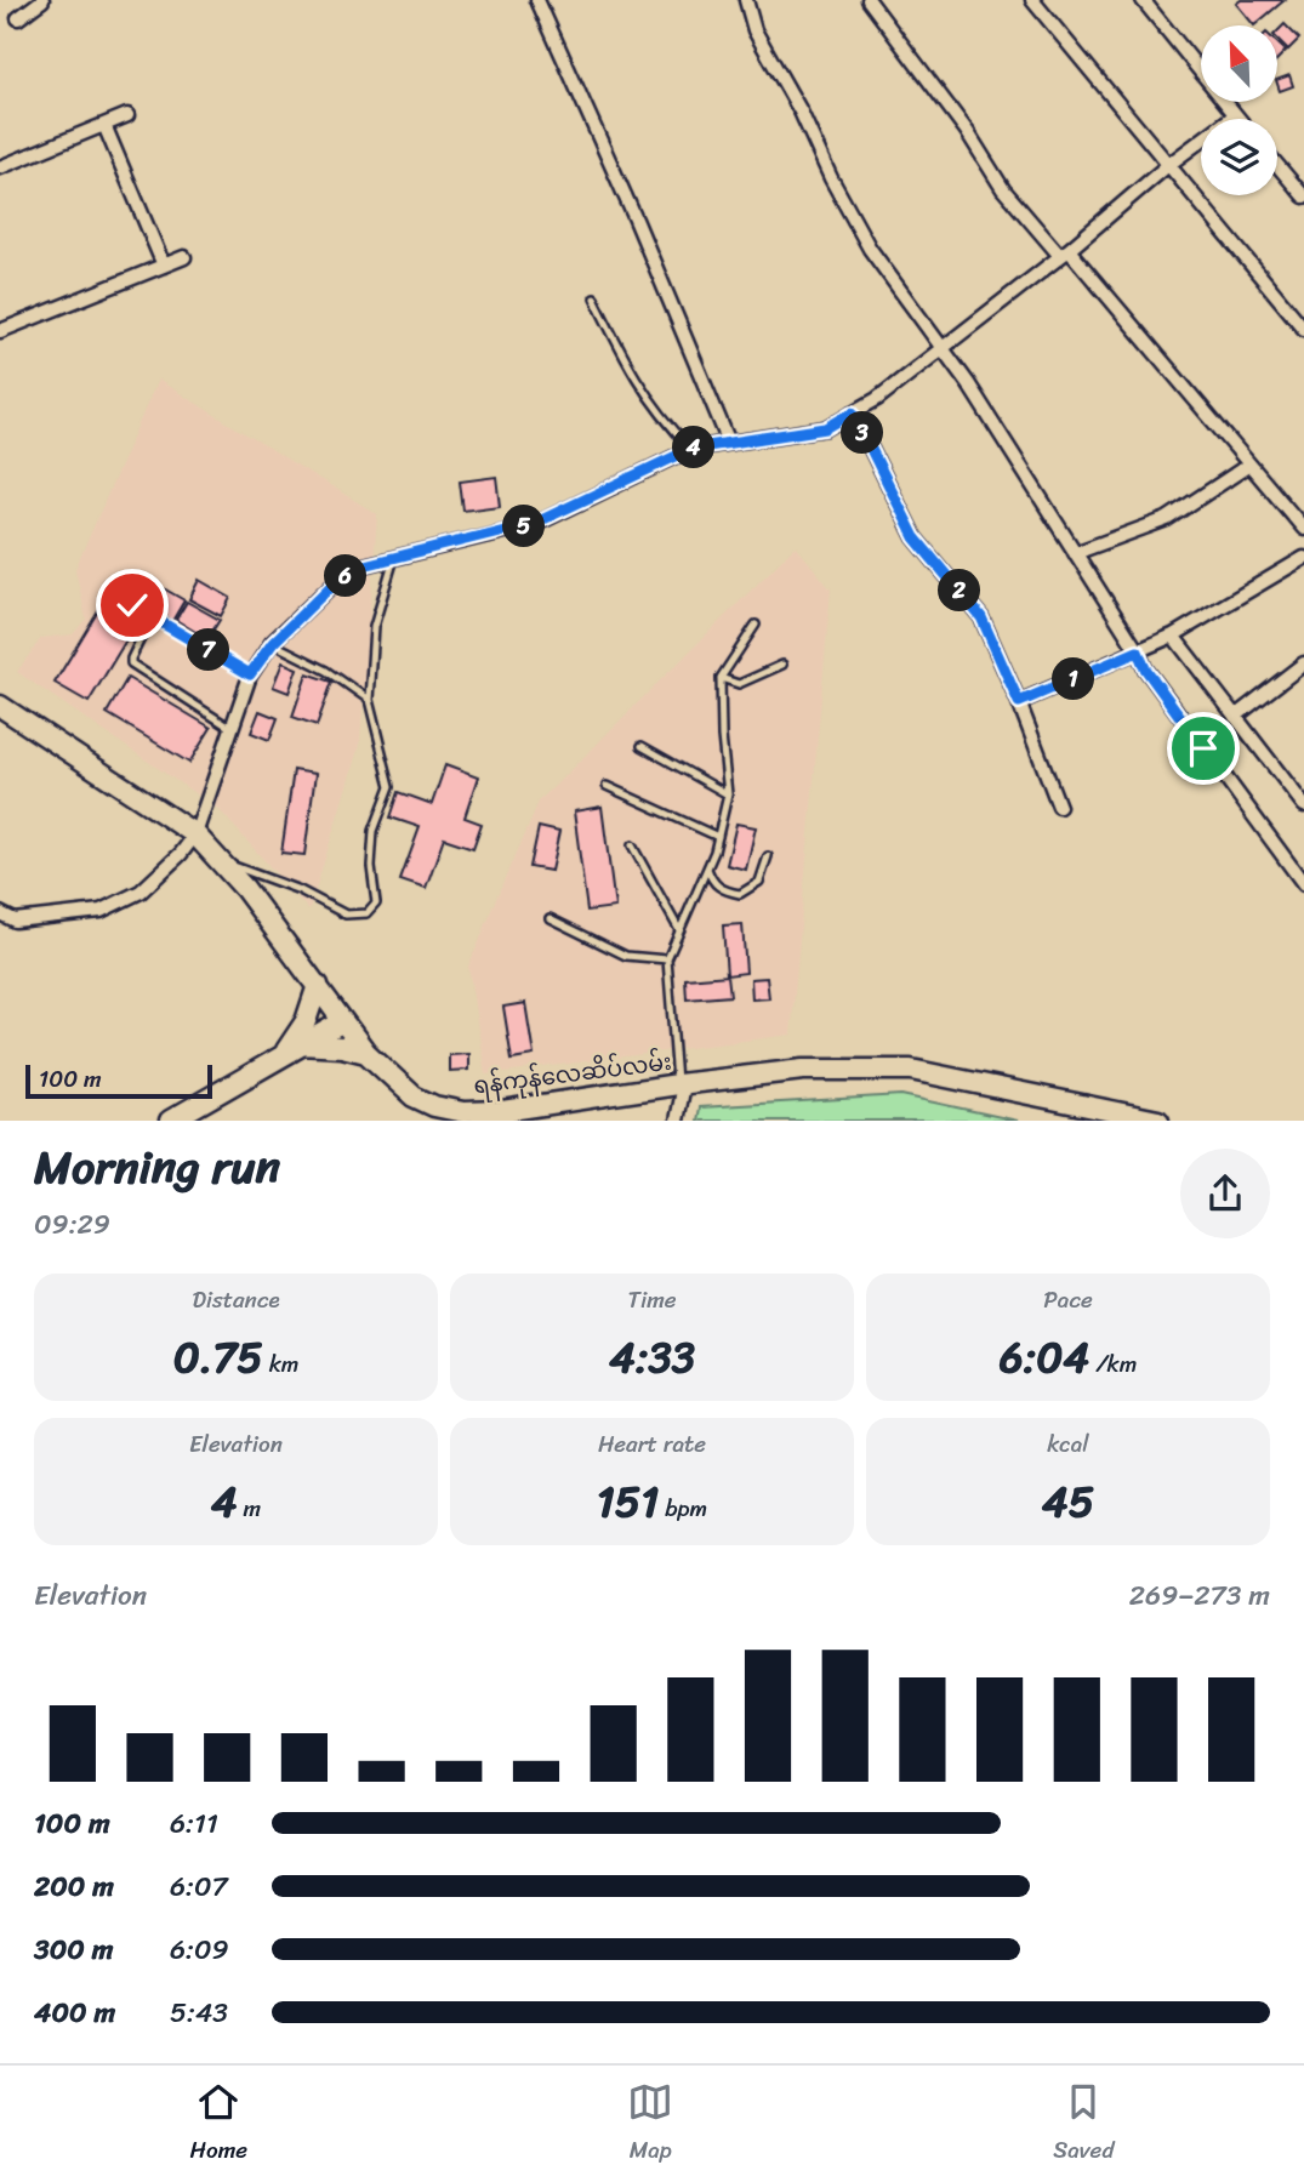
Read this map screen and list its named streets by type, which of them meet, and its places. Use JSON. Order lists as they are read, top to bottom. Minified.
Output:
{"streets":{"main road":["ရန်ကုန်လေဆိပ်လမ်း"]},"scale_bar":"100 m","north":"top left","page":{"pins":["3","4","5","6","2","7","1"],"scale":"100 m","heading":["Morning run","09:29"],"stats":[["Distance","0.75 km"],["Time","4:33"],["Pace","6:04 /km"],["Elevation","4 m"],["Heart rate","151 bpm"],["kcal","45"]],"chart":["Elevation","269–273 m"],"list":[{"name":"100 m","note":"6:11"},{"name":"200 m","note":"6:07"},{"name":"300 m","note":"6:09"},{"name":"400 m","note":"5:43"}],"tabs":["Home","Map","Saved"]}}
